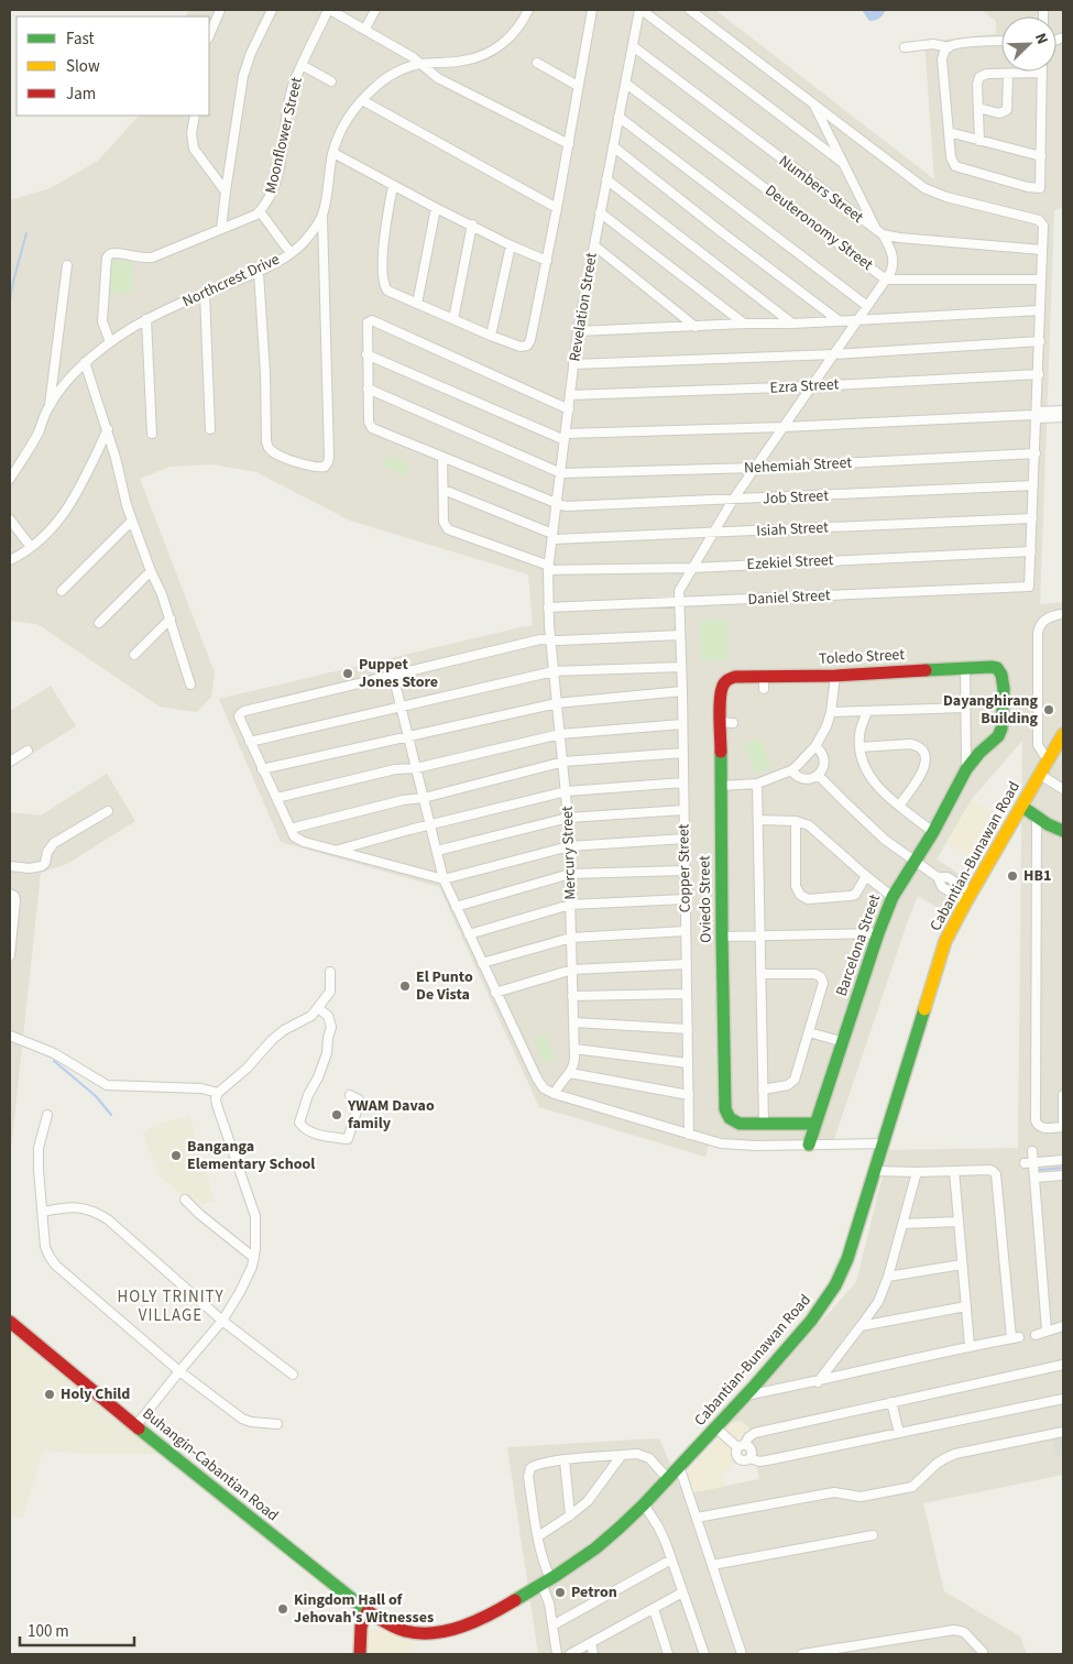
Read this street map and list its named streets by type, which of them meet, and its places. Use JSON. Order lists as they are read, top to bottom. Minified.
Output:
{"streets":{"main road":["Toledo Street","Cabantian-Bunawan Road","Oviedo Street","Barcelona Street","Buhangin-Cabantian Road"],"street":["Moonflower Street","Numbers Street","Deuteronomy Street","Northcrest Drive","Revelation Street","Ezra Street","Nehemiah Street","Job Street","Isiah Street","Ezekiel Street","Daniel Street","Mercury Street","Copper Street"]},"crossings":[["Moonflower Street","Northcrest Drive"],["Numbers Street","Revelation Street"],["Deuteronomy Street","Revelation Street"],["Deuteronomy Street","Copper Street"],["Revelation Street","Ezra Street"],["Revelation Street","Nehemiah Street"],["Revelation Street","Job Street"],["Revelation Street","Isiah Street"],["Revelation Street","Ezekiel Street"],["Revelation Street","Daniel Street"],["Revelation Street","Mercury Street"],["Ezra Street","Copper Street"],["Nehemiah Street","Copper Street"],["Job Street","Copper Street"],["Isiah Street","Copper Street"],["Ezekiel Street","Daniel Street"],["Ezekiel Street","Copper Street"],["Daniel Street","Mercury Street"],["Daniel Street","Copper Street"],["Toledo Street","Oviedo Street"],["Toledo Street","Barcelona Street"],["Cabantian-Bunawan Road","Buhangin-Cabantian Road"]],"districts":["HOLY TRINITY VILLAGE"],"places":["Puppet Jones Store","Dayanghirang Building","HB1","El Punto De Vista","YWAM Davao family","Banganga Elementary School","Holy Child","Petron","Kingdom Hall of Jehovah's Witnesses"],"legend":["Fast","Slow","Jam"],"scale_bar":"100 m","north":"top right"}
